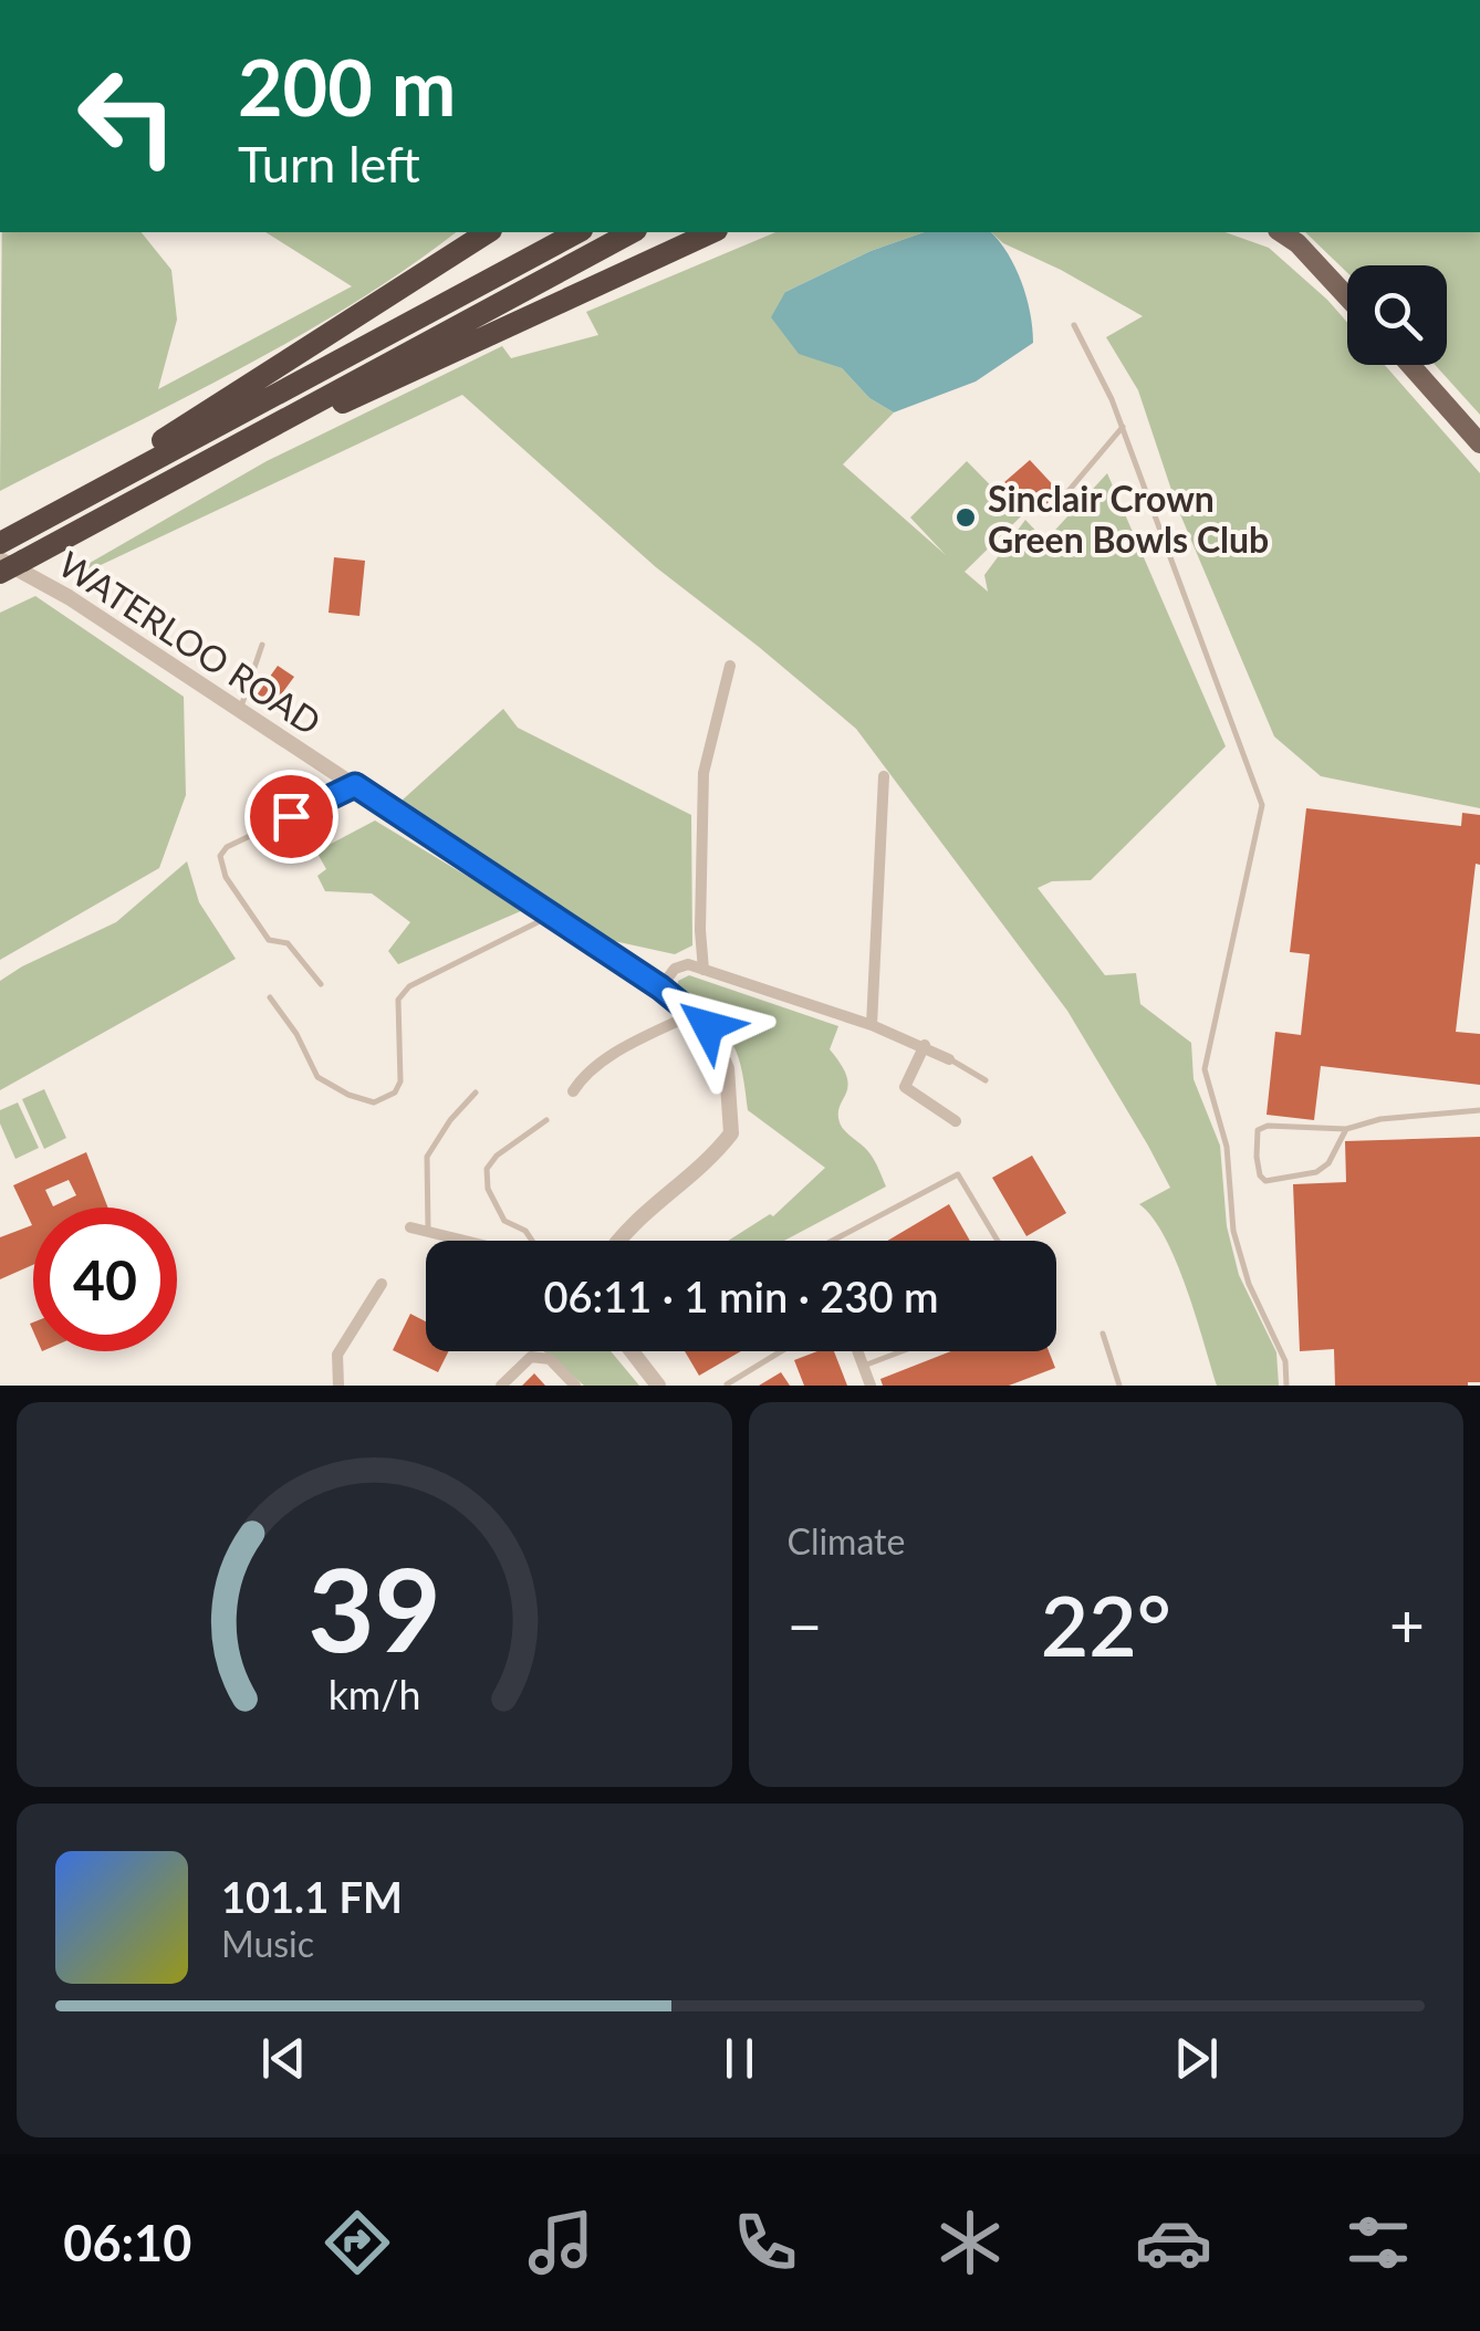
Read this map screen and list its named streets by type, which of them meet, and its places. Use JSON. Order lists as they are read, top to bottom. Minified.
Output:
{"streets":{"street":["WATERLOO ROAD"]},"places":["Sinclair Crown Green Bowls Club"],"page":{"turn":["200 m","Turn left"],"limit":"40","trip":"06:11 · 1 min · 230 m","tile":"Climate","heat":["−","22°","+"],"song":["101.1 FM","Music"],"tabs":"06:10","gauge":["39","km/h"]}}
